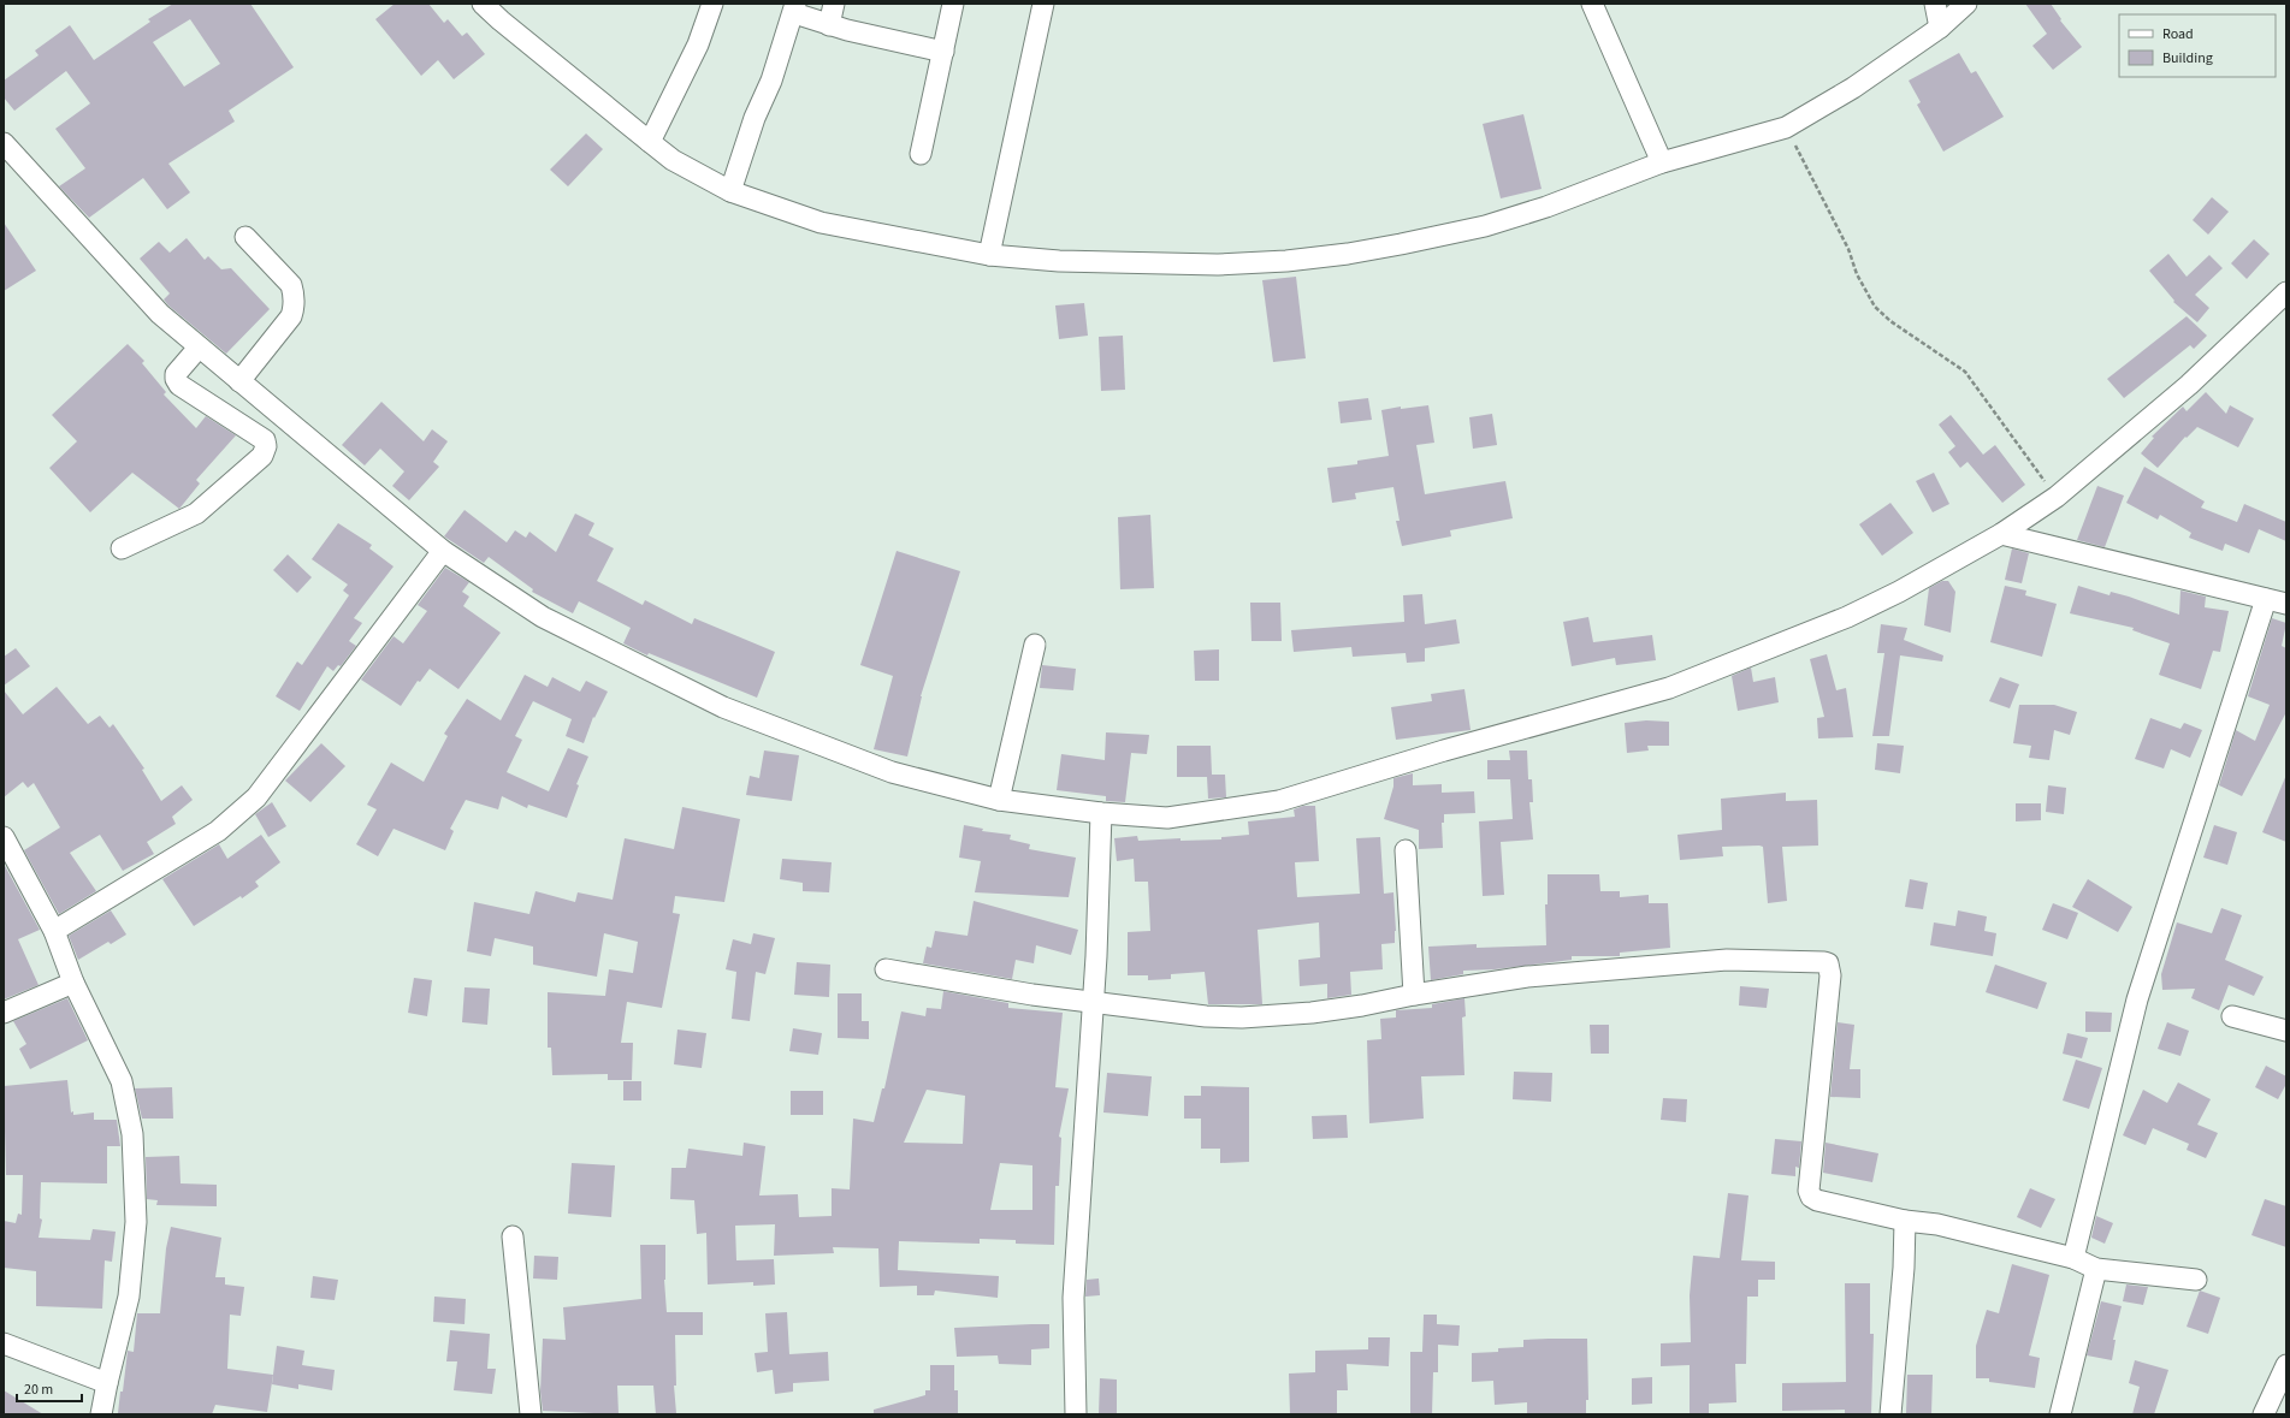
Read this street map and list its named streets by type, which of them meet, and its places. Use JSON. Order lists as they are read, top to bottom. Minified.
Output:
{"legend":["Road","Building"],"scale_bar":"20 m"}
